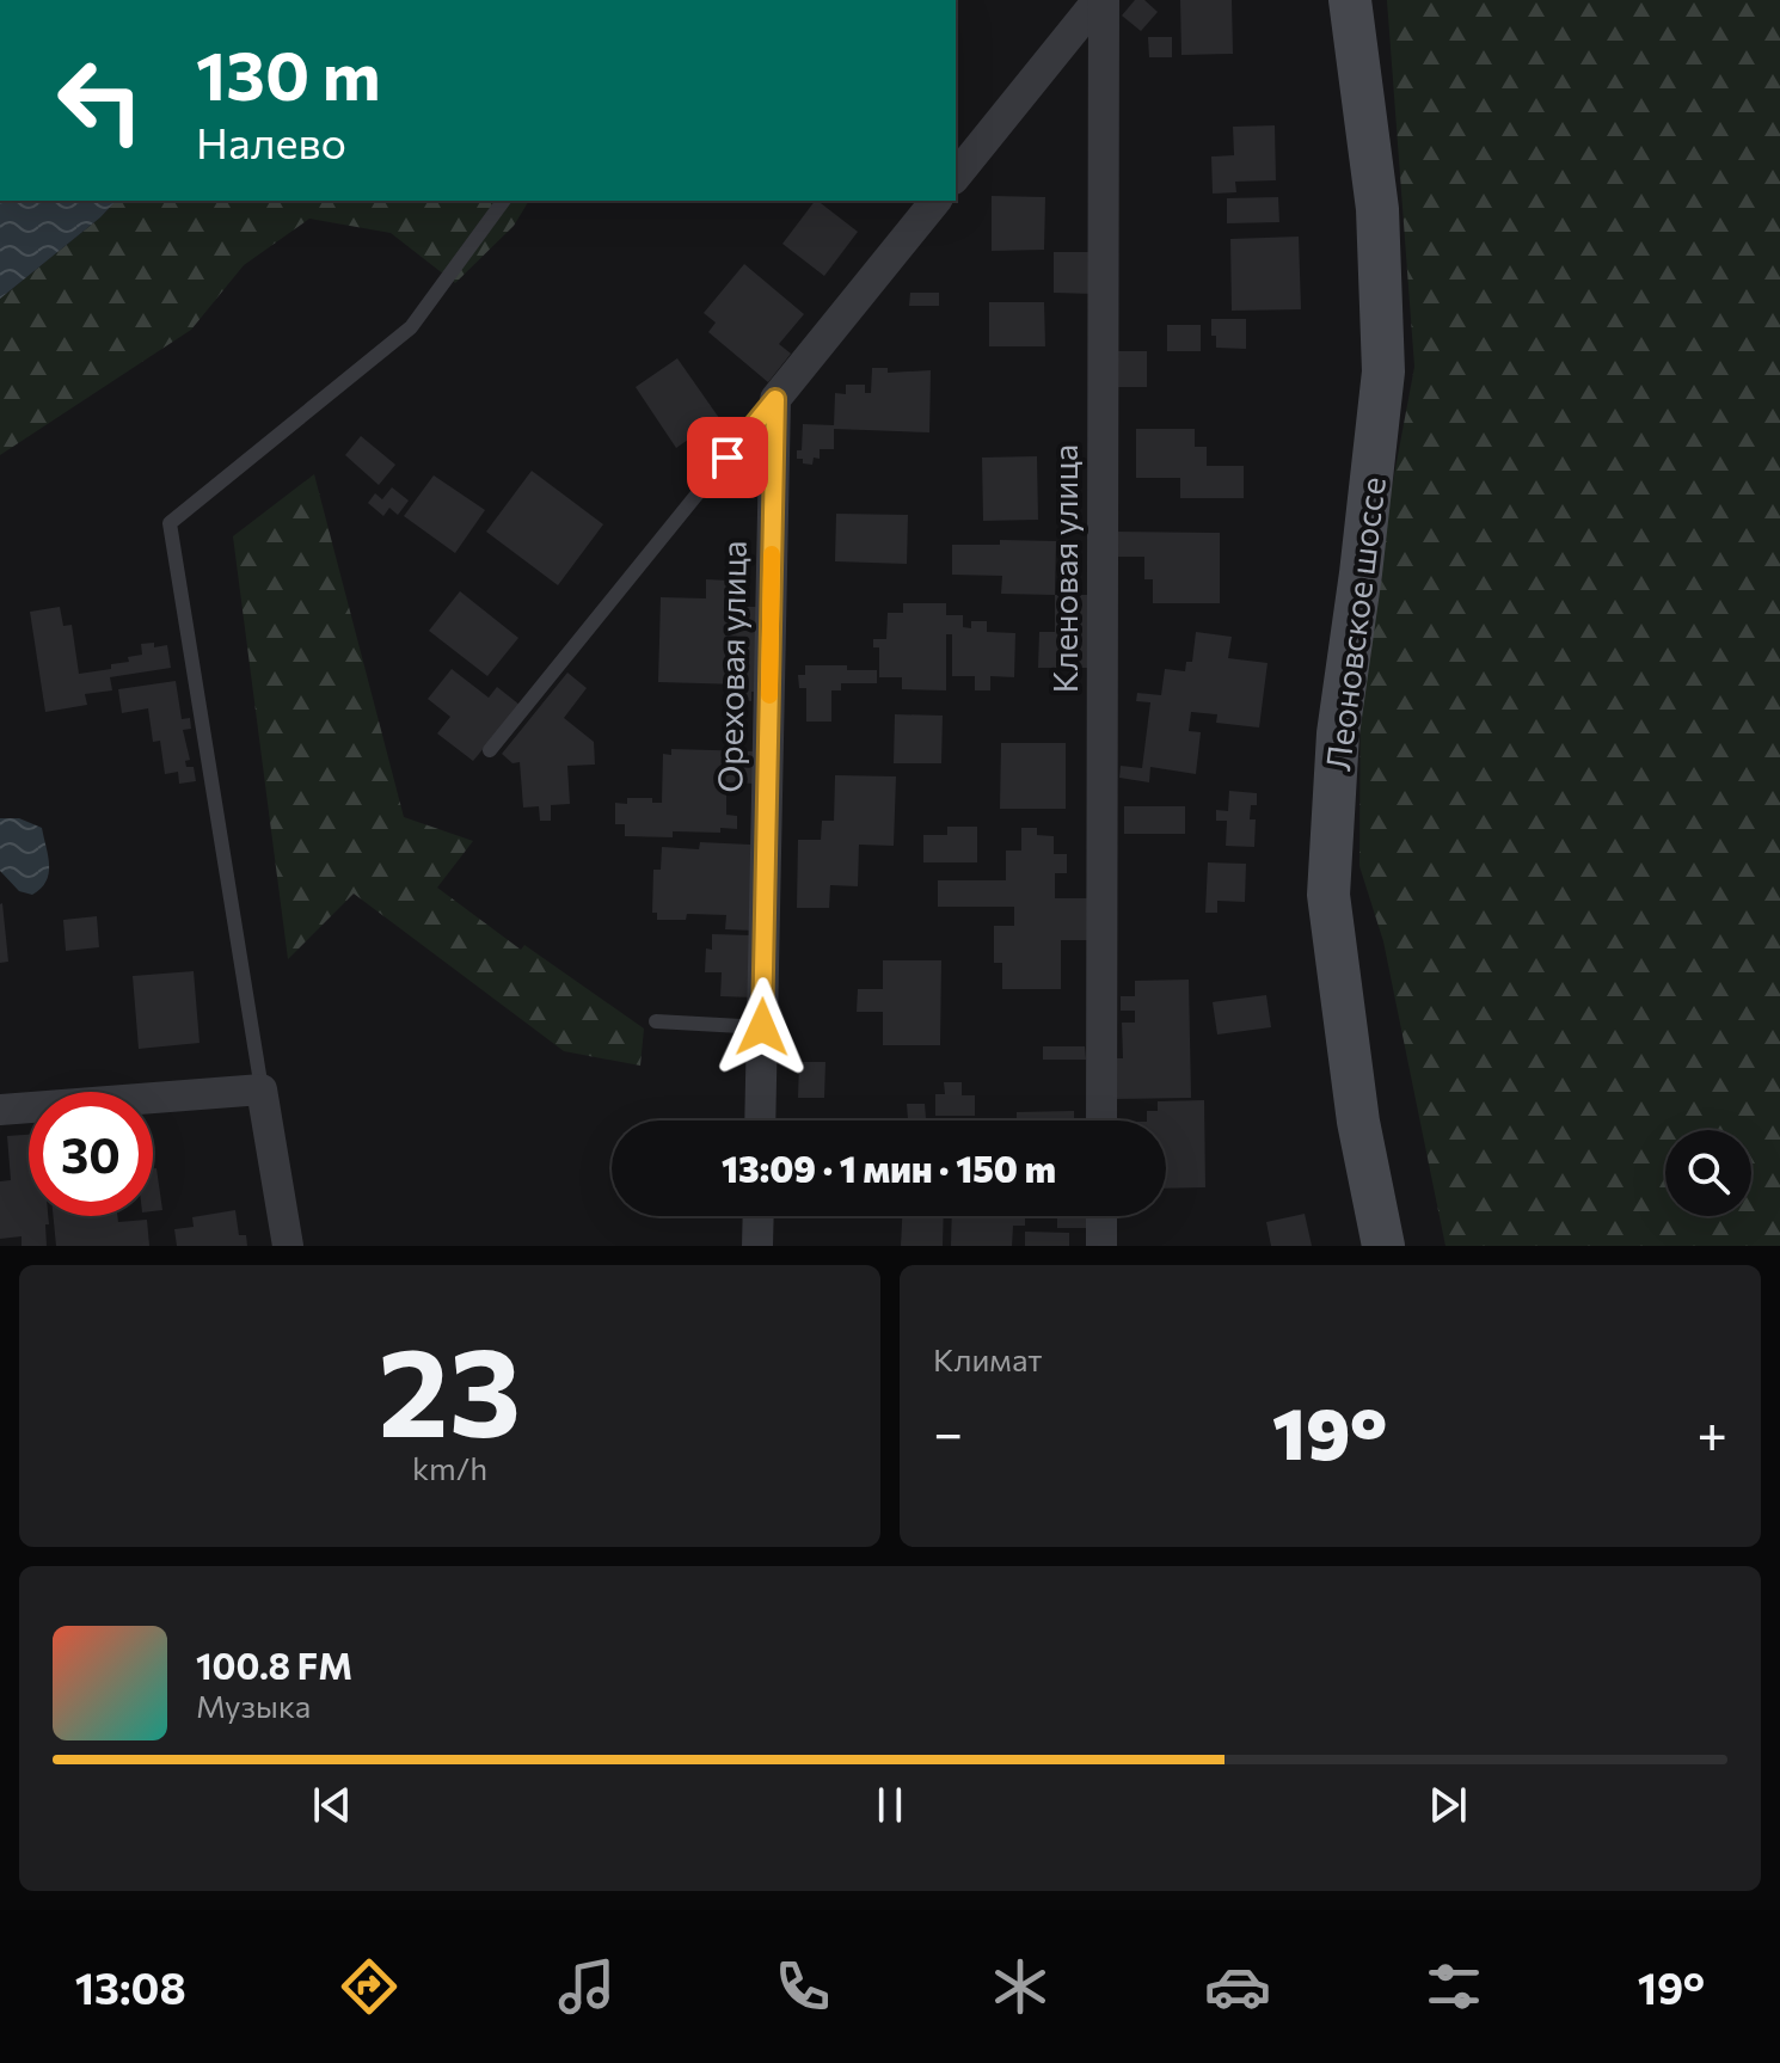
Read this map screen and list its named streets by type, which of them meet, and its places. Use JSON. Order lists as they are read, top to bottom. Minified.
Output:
{"streets":{"main road":["Леоновское шоссе"],"street":["Кленовая улица","Ореховая улица"]},"page":{"turn":["130 m","Налево"],"limit":"30","trip":"13:09 · 1 мин · 150 m","tile":[["23","km/h"],"Климат"],"heat":["−","19°","+"],"song":["100.8 FM","Музыка"],"tabs":["13:08","19°"]}}
